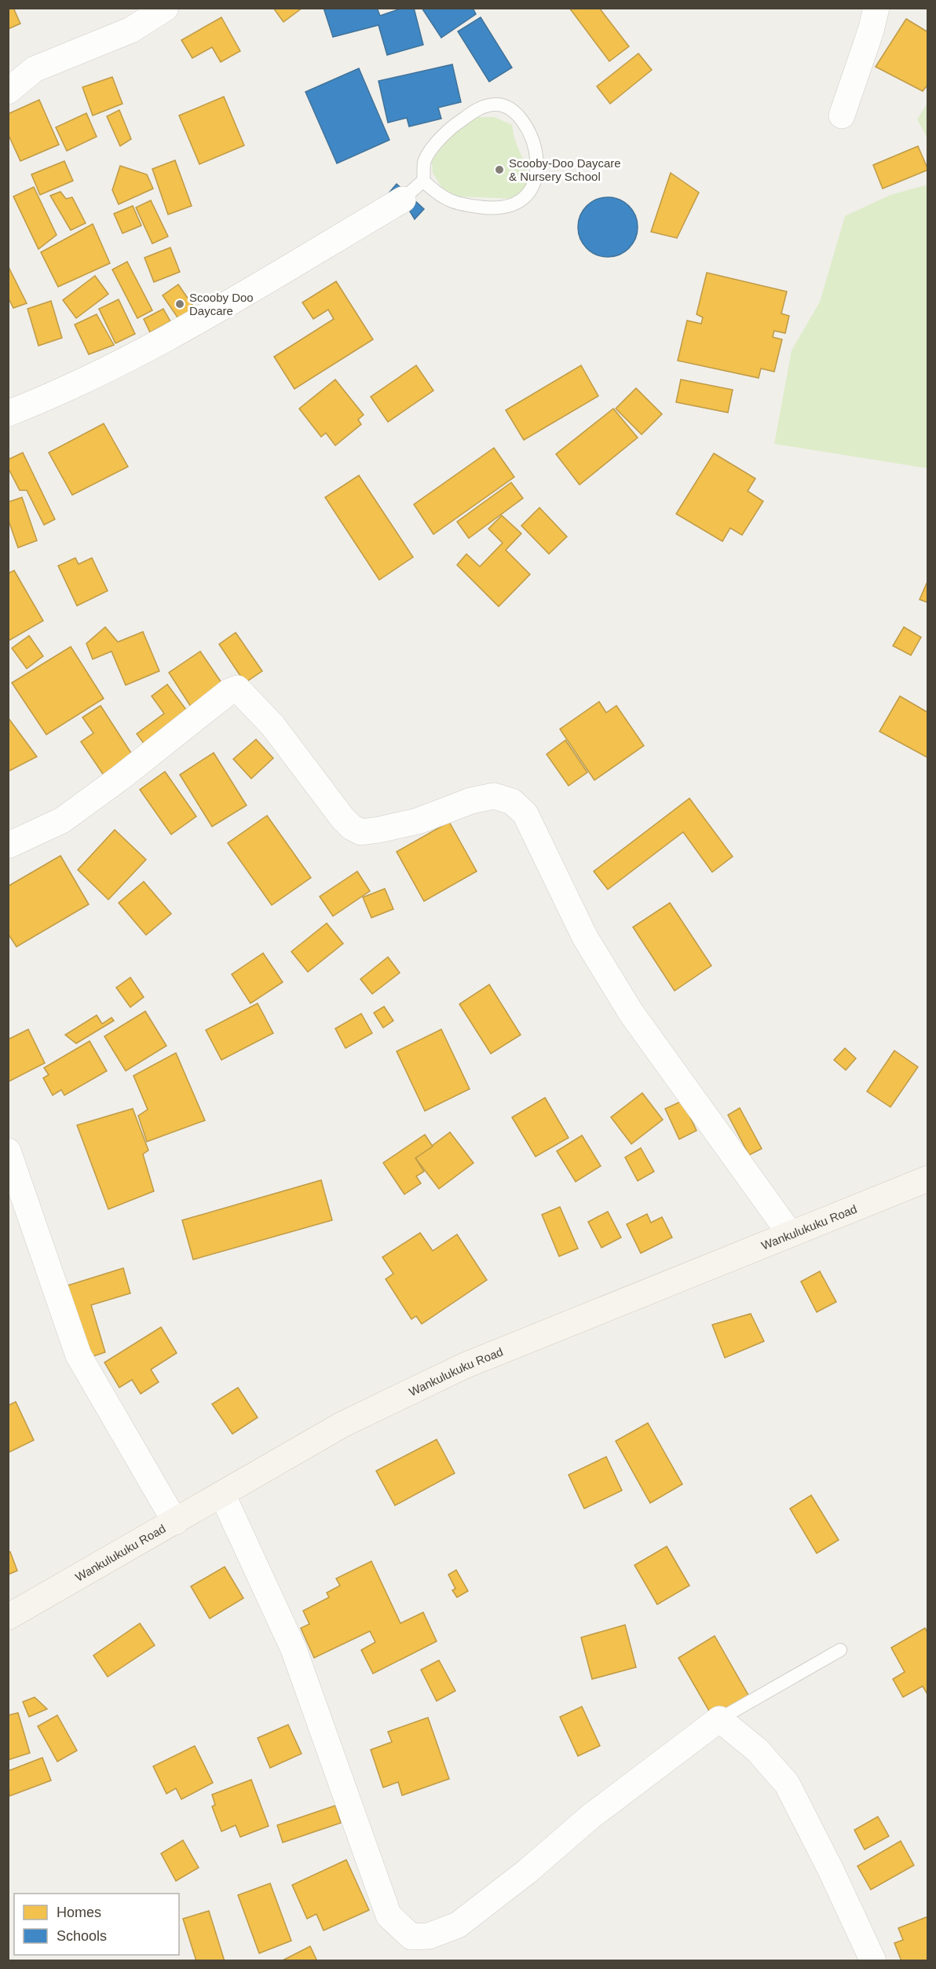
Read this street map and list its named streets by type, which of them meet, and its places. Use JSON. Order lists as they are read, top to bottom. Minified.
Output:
{"streets":{"main road":["Wankulukuku Road"]},"places":["Scooby-Doo Daycare & Nursery School","Scooby Doo Daycare"],"legend":["Homes","Schools"]}
